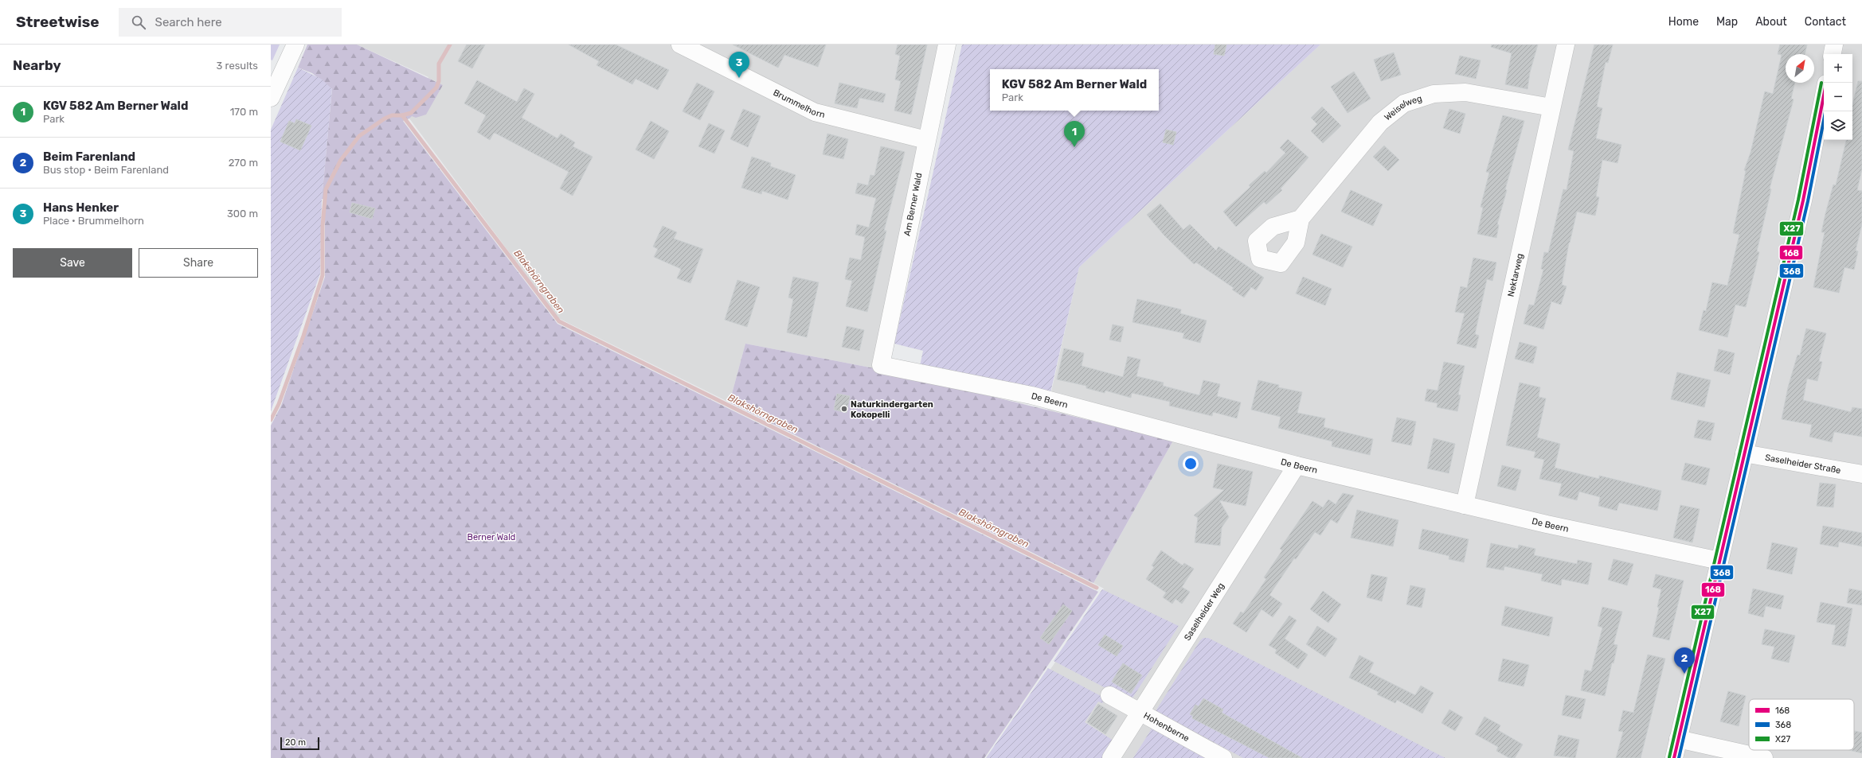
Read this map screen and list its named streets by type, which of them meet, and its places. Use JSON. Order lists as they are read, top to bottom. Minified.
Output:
{"streets":{"street":["Brummelhorn","Weiselweg","Am Berner Wald","Nektarweg","De Beern","Saselheider Straße","Saselheider Weg","Hohenberne"]},"crossings":[["Brummelhorn","Am Berner Wald"],["Weiselweg","Nektarweg"],["Am Berner Wald","De Beern"],["Nektarweg","De Beern"],["De Beern","Saselheider Weg"],["Saselheider Weg","Hohenberne"]],"water":["Blakshörngraben"],"parks":["Berner Wald"],"places":["Naturkindergarten Kokopelli"],"lines":["transit line X27","transit line 168","transit line 368"],"legend":["168","368","X27"],"scale_bar":"20 m","north":"top right","page":{"header":"Streetwise","search":"Search here","nav":["Home","Map","About","Contact"],"heading":["Nearby","3 results"],"pins":["3","1","2"],"map_buttons":["+","−"],"popup":["KGV 582 Am Berner Wald","Park"],"list":[{"mark":"1","name":"KGV 582 Am Berner Wald","note":"Park","value":"170 m"},{"mark":"2","name":"Beim Farenland","note":"Bus stop · Beim Farenland","value":"270 m"},{"mark":"3","name":"Hans Henker","note":"Place · Brummelhorn","value":"300 m"}],"buttons":["Save","Share"],"scale":"20 m"}}
